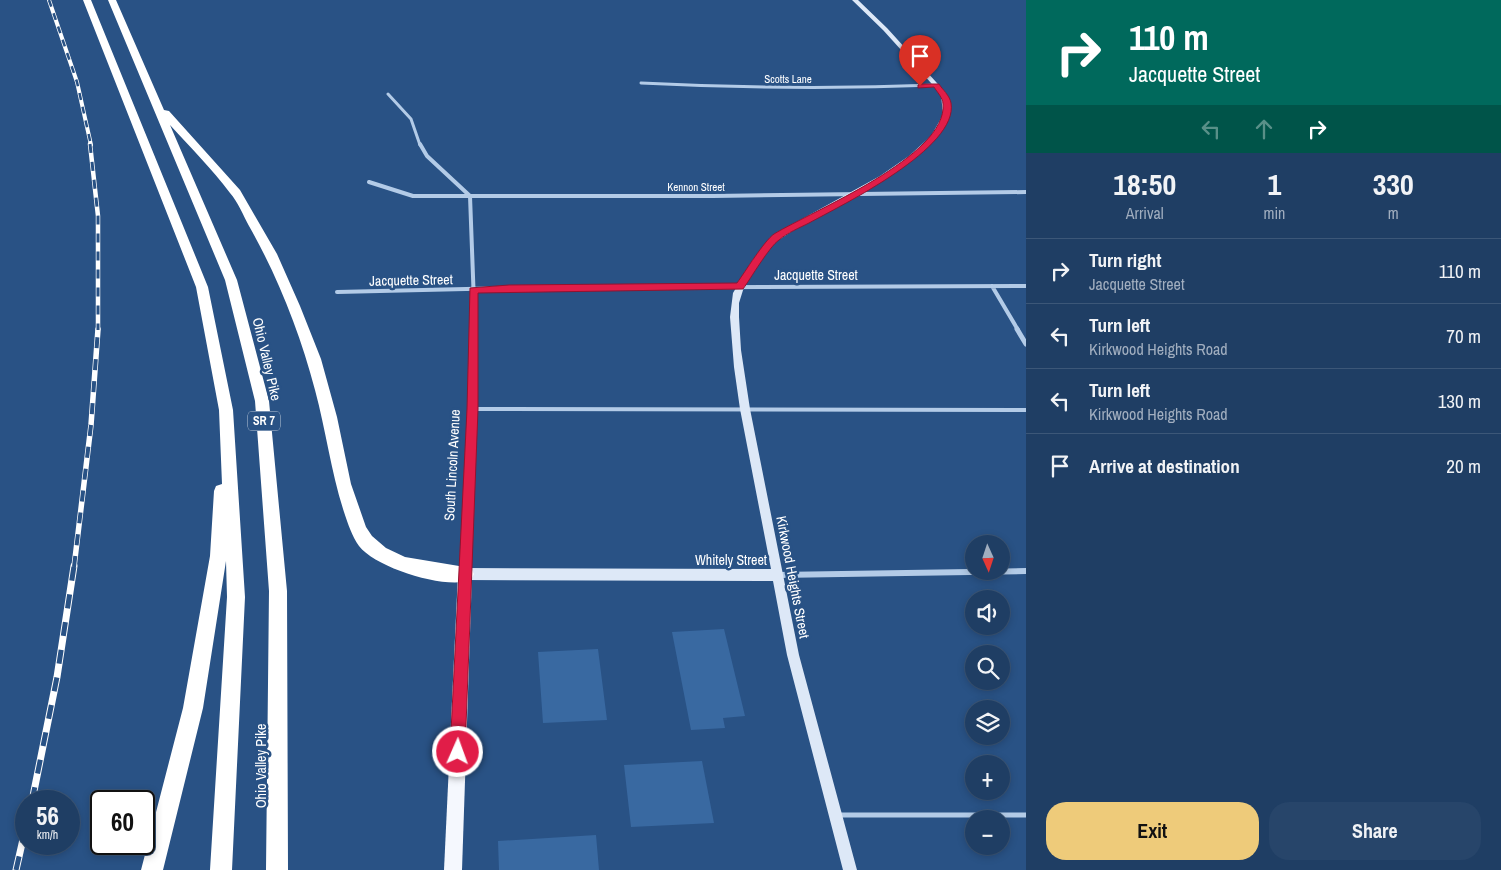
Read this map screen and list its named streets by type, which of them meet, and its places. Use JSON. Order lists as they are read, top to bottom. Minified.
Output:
{"streets":{"highway":["Ohio Valley Pike","SR 7"],"main road":["South Lincoln Avenue"],"street":["Scotts Lane","Kennon Street","Jacquette Street","Whitely Street","Kirkwood Heights Street"]},"crossings":[["Kennon Street","South Lincoln Avenue"],["Jacquette Street","South Lincoln Avenue"],["Jacquette Street","Kirkwood Heights Street"],["South Lincoln Avenue","Whitely Street"],["Whitely Street","Kirkwood Heights Street"]],"north":"bottom","page":{"turn":["110 m","Jacquette Street"],"eta":["18:50","Arrival","1","min","330","m"],"list":[{"name":"Turn right","note":"Jacquette Street","value":"110 m"},{"name":"Turn left","note":"Kirkwood Heights Road","value":"70 m"},{"name":"Turn left","note":"Kirkwood Heights Road","value":"130 m"},{"name":"Arrive at destination","value":"20 m"}],"map_buttons":["+","−"],"speed":"56 km/h","limit":"60","buttons":["Exit","Share"]}}
